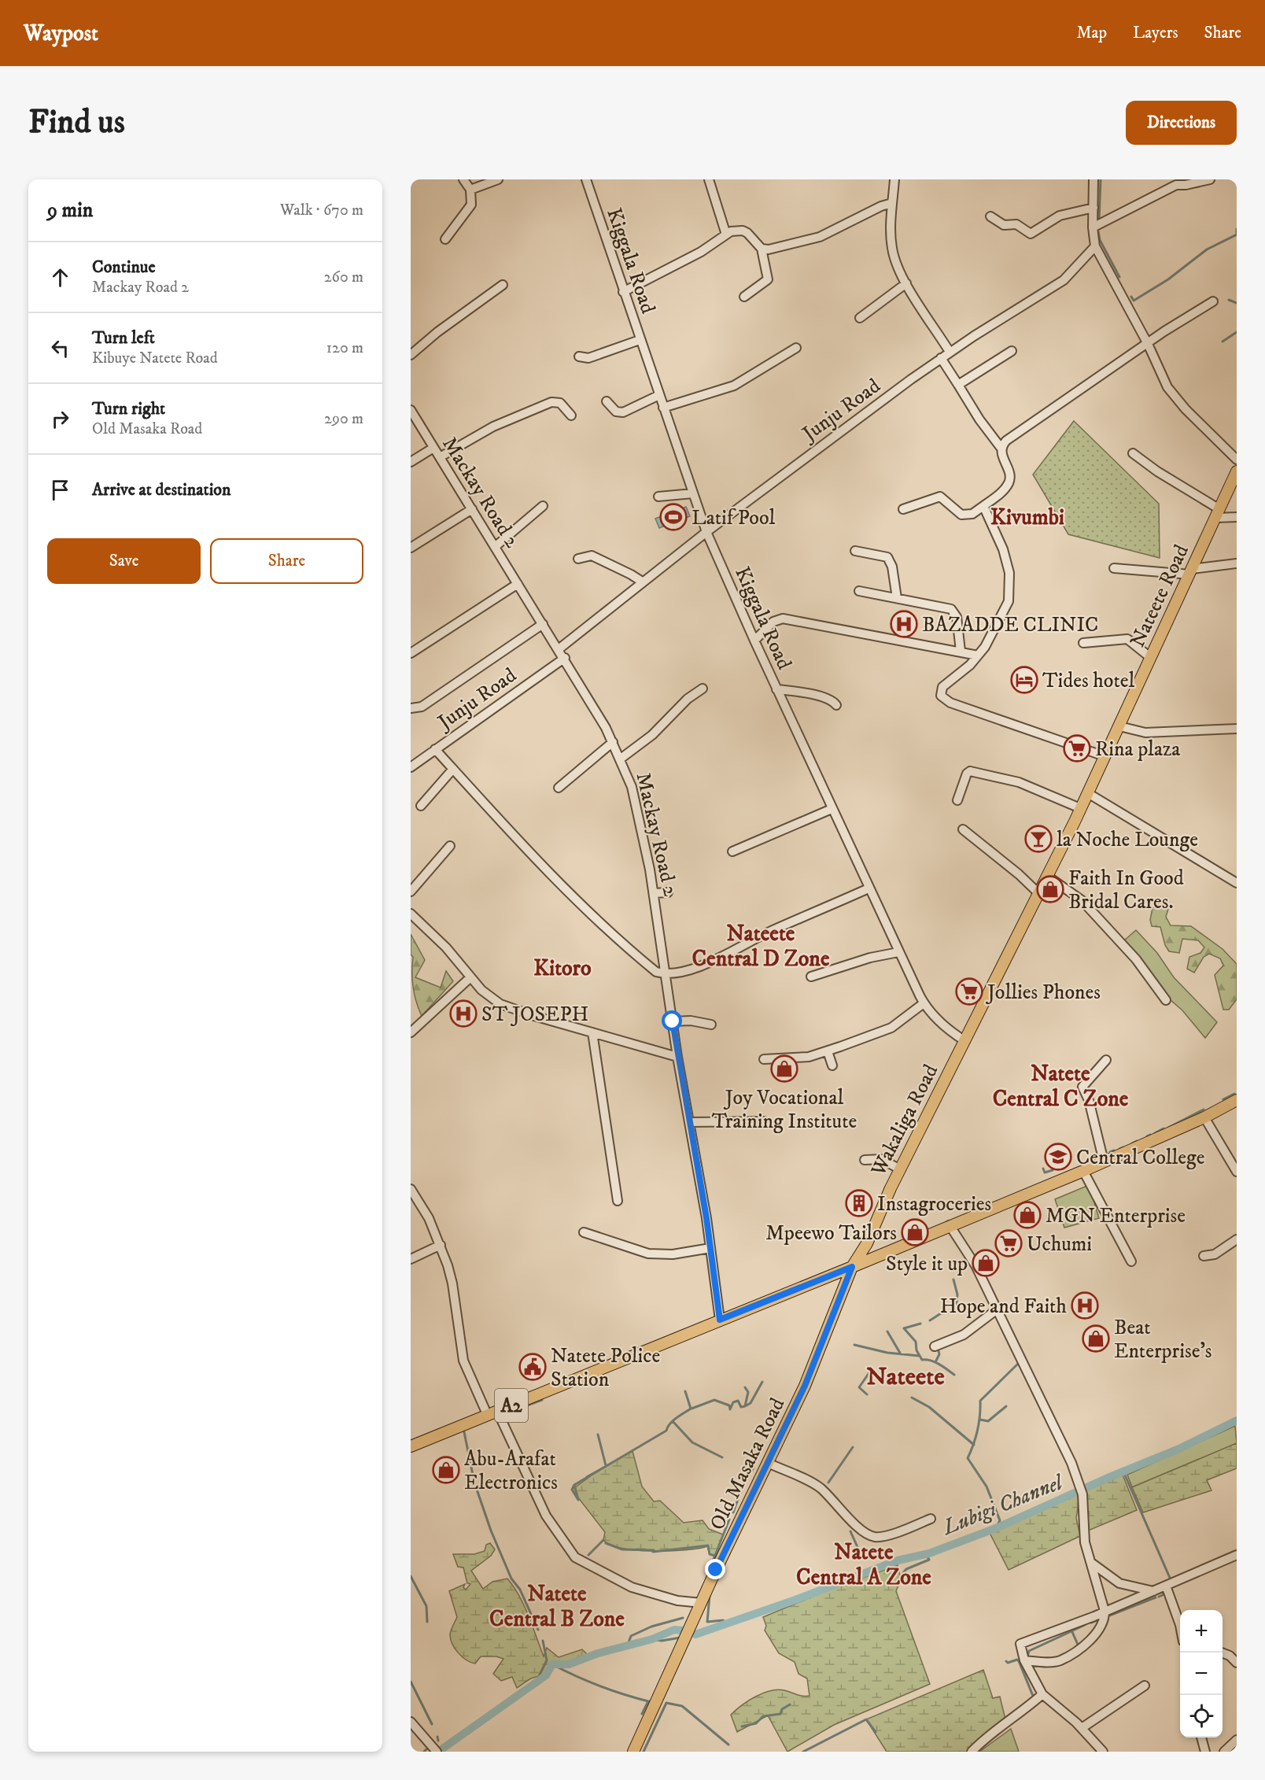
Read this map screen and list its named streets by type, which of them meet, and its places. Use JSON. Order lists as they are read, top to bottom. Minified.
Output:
{"streets":{"main road":["Nateete Road","Wakaliga Road","A2","Old Masaka Road"],"street":["Kiggala Road","Junju Road","Mackay Road 2"]},"crossings":[["Kiggala Road","Junju Road"],["Kiggala Road","Nateete Road"],["Kiggala Road","Wakaliga Road"],["Junju Road","Mackay Road 2"],["Mackay Road 2","A2"],["Nateete Road","Wakaliga Road"],["Wakaliga Road","A2"],["Wakaliga Road","Old Masaka Road"],["A2","Old Masaka Road"]],"districts":["Kivumbi","Nateete Central D Zone","Kitoro","Natete Central C Zone","Nateete","Natete Central A Zone","Natete Central B Zone"],"water":["Lubigi Channel"],"places":{"sports":["Latif Pool"],"hospital":["BAZADDE CLINIC","ST JOSEPH","Hope and Faith"],"hotel":["Tides hotel"],"supermarket":["Rina plaza","Jollies Phones","Uchumi"],"bar":["la Noche Lounge"],"shop":["Faith In Good Bridal Cares.","Joy Vocational Training Institute","MGN Enterprise","Mpeewo Tailors","Style it up","Beat Enterprise's","Abu-Arafat Electronics"],"school or university":["Central College"],"building":["Instagroceries"],"public building":["Natete Police Station"]},"page":{"header":"Waypost","nav":["Map","Layers","Share"],"buttons":["Directions",["Save","Share"]],"title":"Find us","heading":["9 min","Walk · 670 m"],"list":[["Continue","Mackay Road 2","260 m"],["Turn left","Kibuye Natete Road","120 m"],["Turn right","Old Masaka Road","290 m"],"Arrive at destination"],"map_buttons":["+","−"]}}
